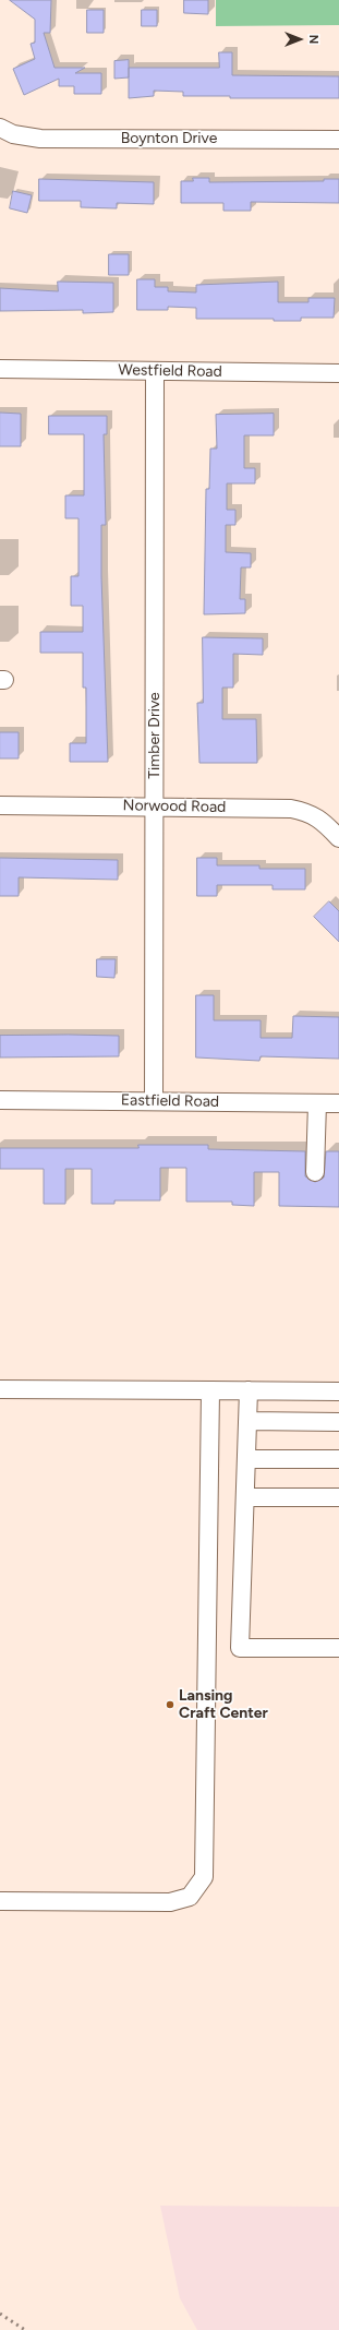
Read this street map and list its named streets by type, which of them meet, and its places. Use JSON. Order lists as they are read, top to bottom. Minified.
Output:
{"streets":{"street":["Boynton Drive","Westfield Road","Timber Drive","Norwood Road","Eastfield Road"]},"crossings":[["Westfield Road","Timber Drive"],["Timber Drive","Norwood Road"],["Timber Drive","Eastfield Road"]],"places":["Lansing Craft Center"],"north":"right"}
